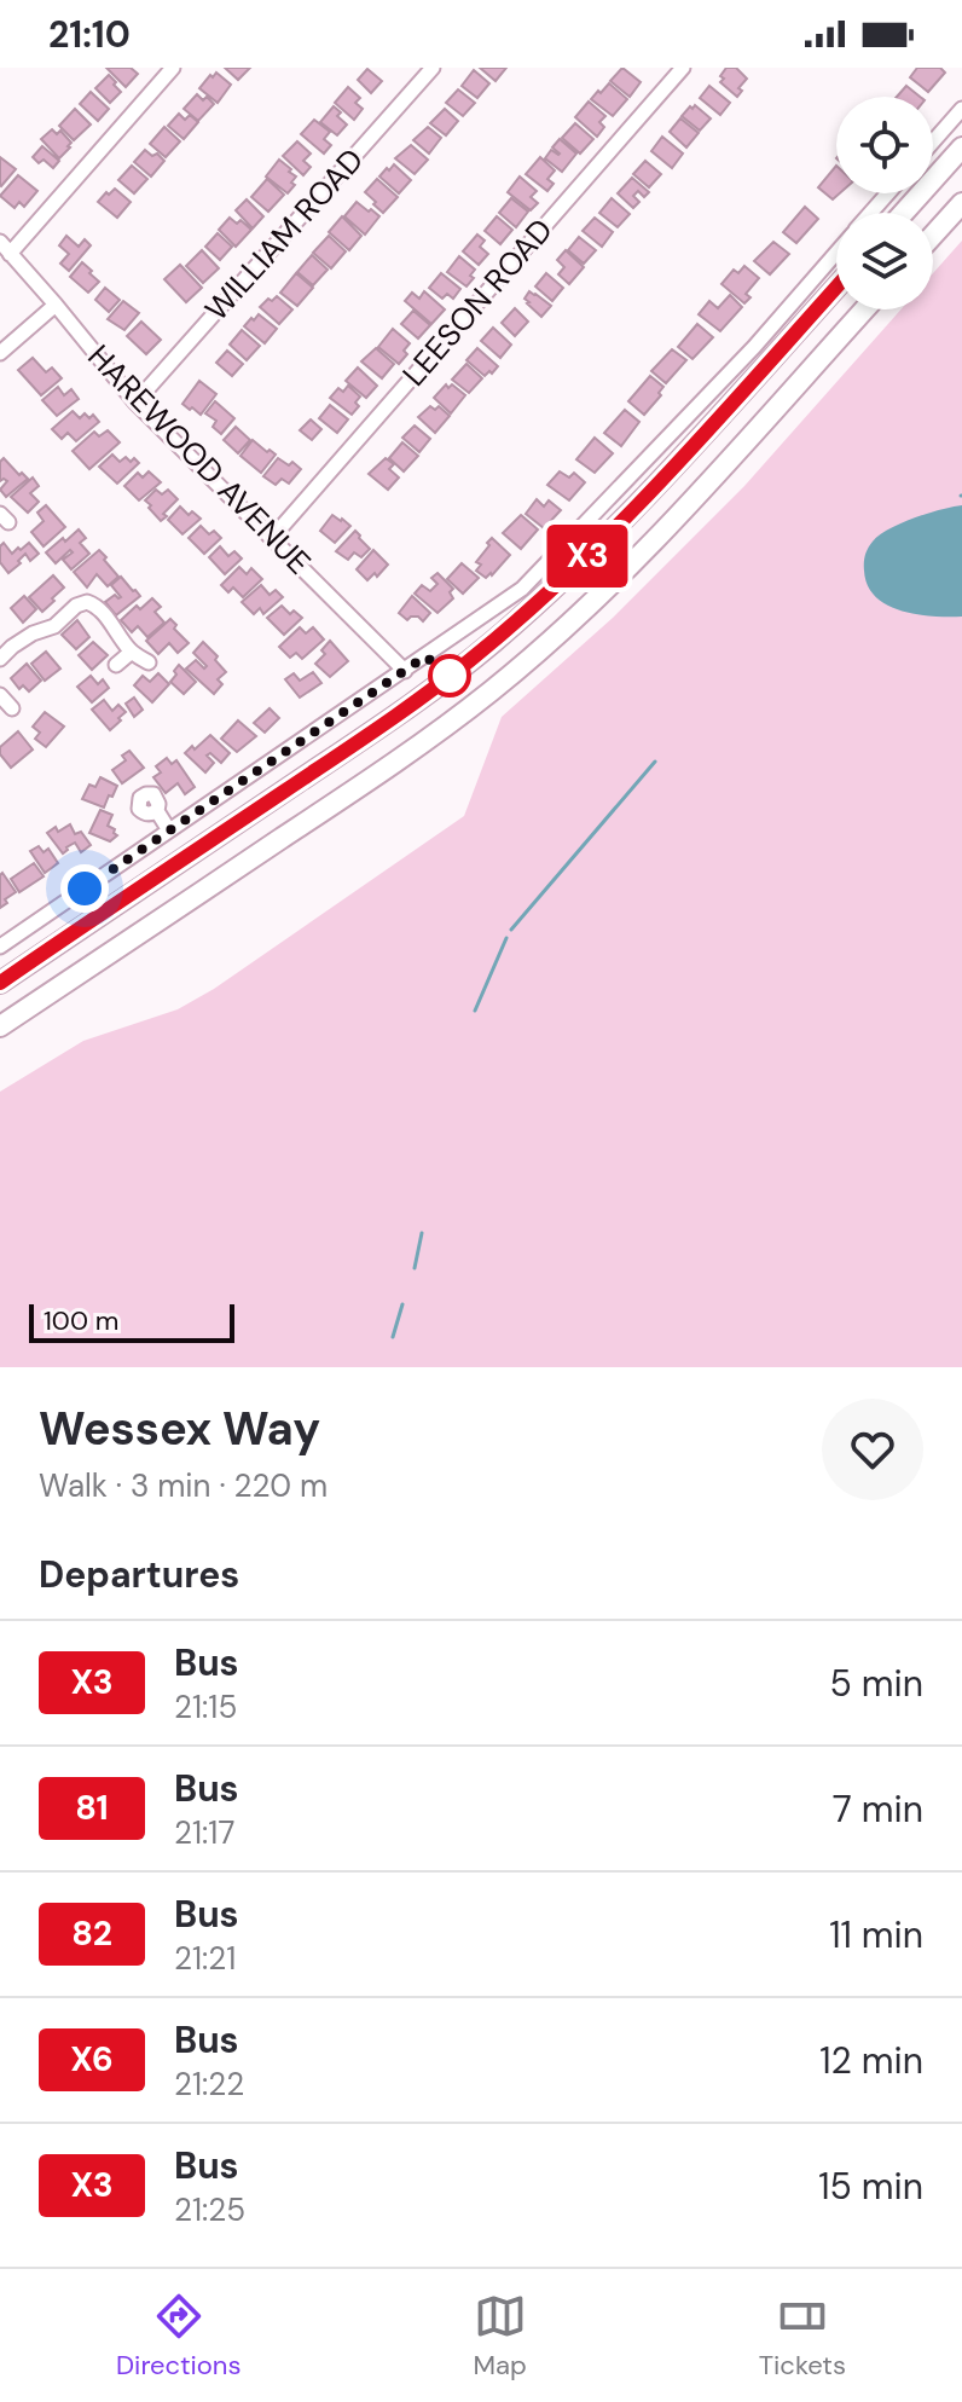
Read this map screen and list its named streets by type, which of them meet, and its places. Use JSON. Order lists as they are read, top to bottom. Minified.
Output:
{"streets":{"street":["WILLIAM ROAD","LEESON ROAD","HAREWOOD AVENUE"]},"crossings":[["WILLIAM ROAD","HAREWOOD AVENUE"],["LEESON ROAD","HAREWOOD AVENUE"]],"lines":["bus line X3"],"scale_bar":"100 m","page":{"status":"21:10","on_map":"X3","scale":"100 m","heading":[["Wessex Way","Walk · 3 min · 220 m"],"Departures"],"list":[{"mark":"X3","name":"Bus","note":"21:15","value":"5 min"},{"mark":"81","name":"Bus","note":"21:17","value":"7 min"},{"mark":"82","name":"Bus","note":"21:21","value":"11 min"},{"mark":"X6","name":"Bus","note":"21:22","value":"12 min"},{"mark":"X3","name":"Bus","note":"21:25","value":"15 min"}],"tabs":["Directions","Map","Tickets"]}}
